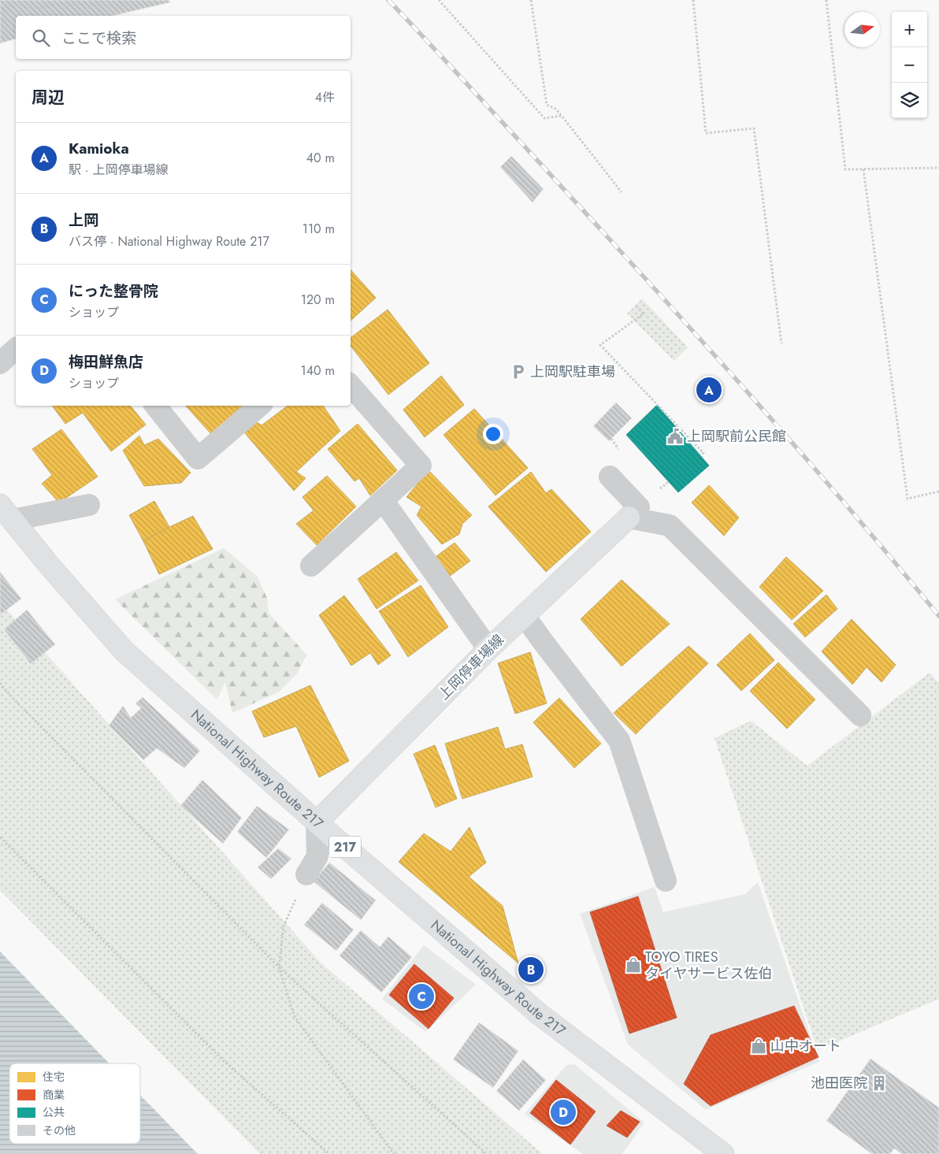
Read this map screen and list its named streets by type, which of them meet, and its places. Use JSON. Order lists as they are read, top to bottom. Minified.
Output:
{"streets":{"main road":["上岡停車場線","National Highway Route 217","217"]},"crossings":[["上岡停車場線","National Highway Route 217"]],"places":{"parking":["上岡駅駐車場"],"public building":["上岡駅前公民館"],"shop":["TOYO TIRES タイヤサービス佐伯","山中オート"],"building":["池田医院"]},"legend":["住宅","商業","公共","その他"],"north":"right","page":{"map_buttons":["+","−"],"search":"ここで検索","heading":["周辺","4件"],"list":[{"mark":"A","name":"Kamioka","note":"駅 · 上岡停車場線","value":"40 m"},{"mark":"B","name":"上岡","note":"バス停 · National Highway Route 217","value":"110 m"},{"mark":"C","name":"にった整骨院","note":"ショップ","value":"120 m"},{"mark":"D","name":"梅田鮮魚店","note":"ショップ","value":"140 m"}],"pins":["A","B","C","D"]}}
